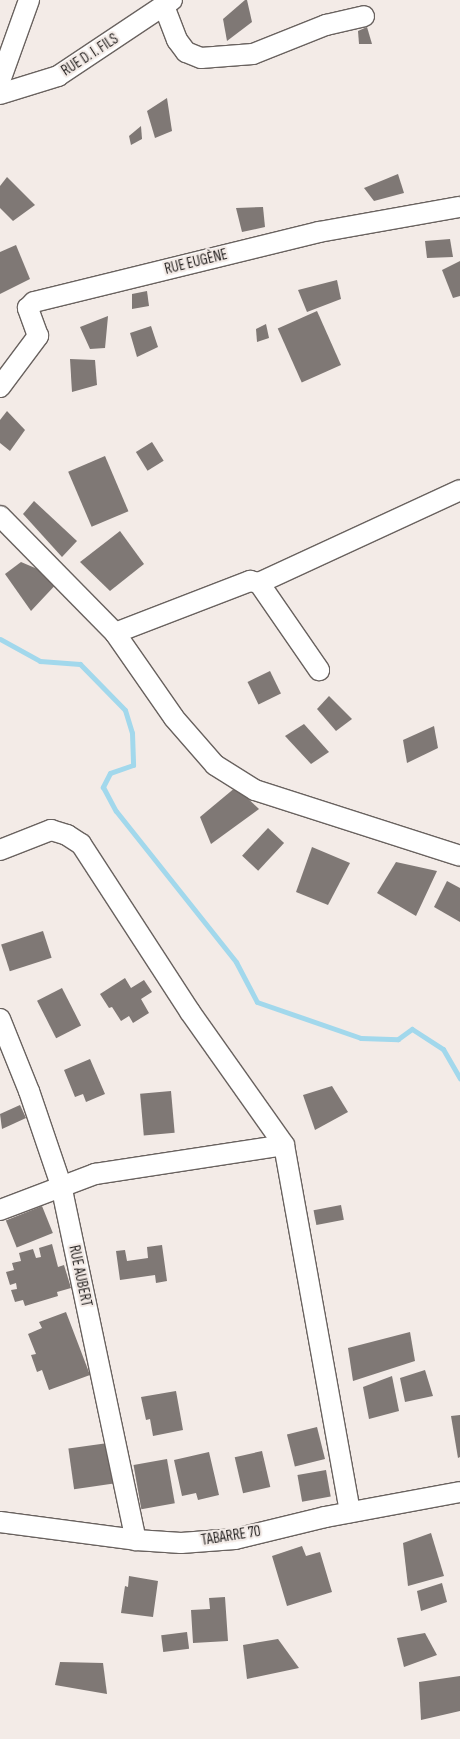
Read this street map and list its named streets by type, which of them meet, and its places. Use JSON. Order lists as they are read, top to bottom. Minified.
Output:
{"streets":{"street":["RUE D. I. FILS","RUE EUGÈNE","RUE AUBERT","TABARRE 70"]},"crossings":[["RUE AUBERT","TABARRE 70"]]}
